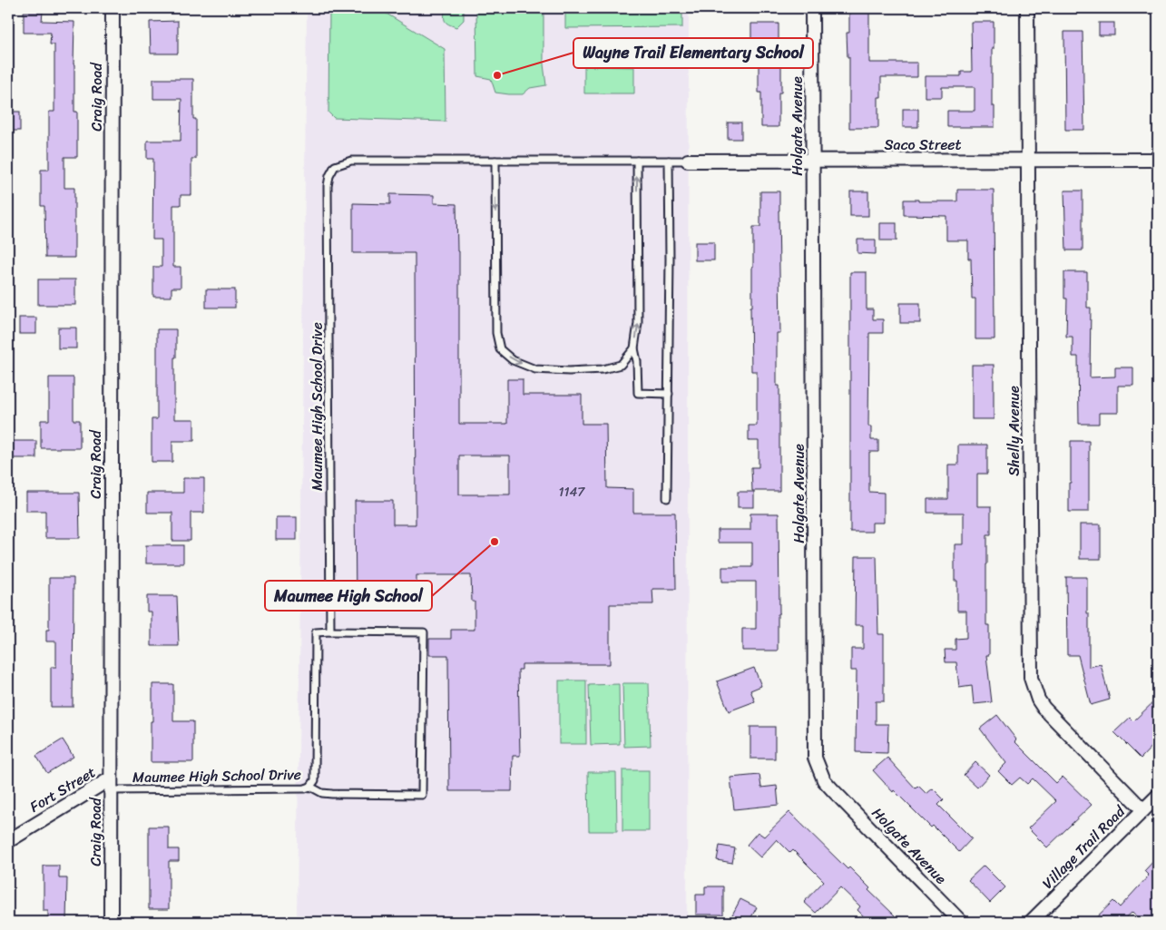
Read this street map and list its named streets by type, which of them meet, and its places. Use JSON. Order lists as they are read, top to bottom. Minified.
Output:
{"streets":{"street":["Craig Road","Holgate Avenue","Saco Street","Shelly Avenue","Fort Street","Village Trail Road"],"lane":["Maumee High School Drive"]},"crossings":[["Craig Road","Maumee High School Drive"],["Craig Road","Fort Street"],["Holgate Avenue","Saco Street"],["Saco Street","Maumee High School Drive"],["Saco Street","Shelly Avenue"],["Maumee High School Drive","Fort Street"],["Shelly Avenue","Village Trail Road"]],"places":["Wayne Trail Elementary School","Maumee High School"],"house_numbers":["1147"]}
